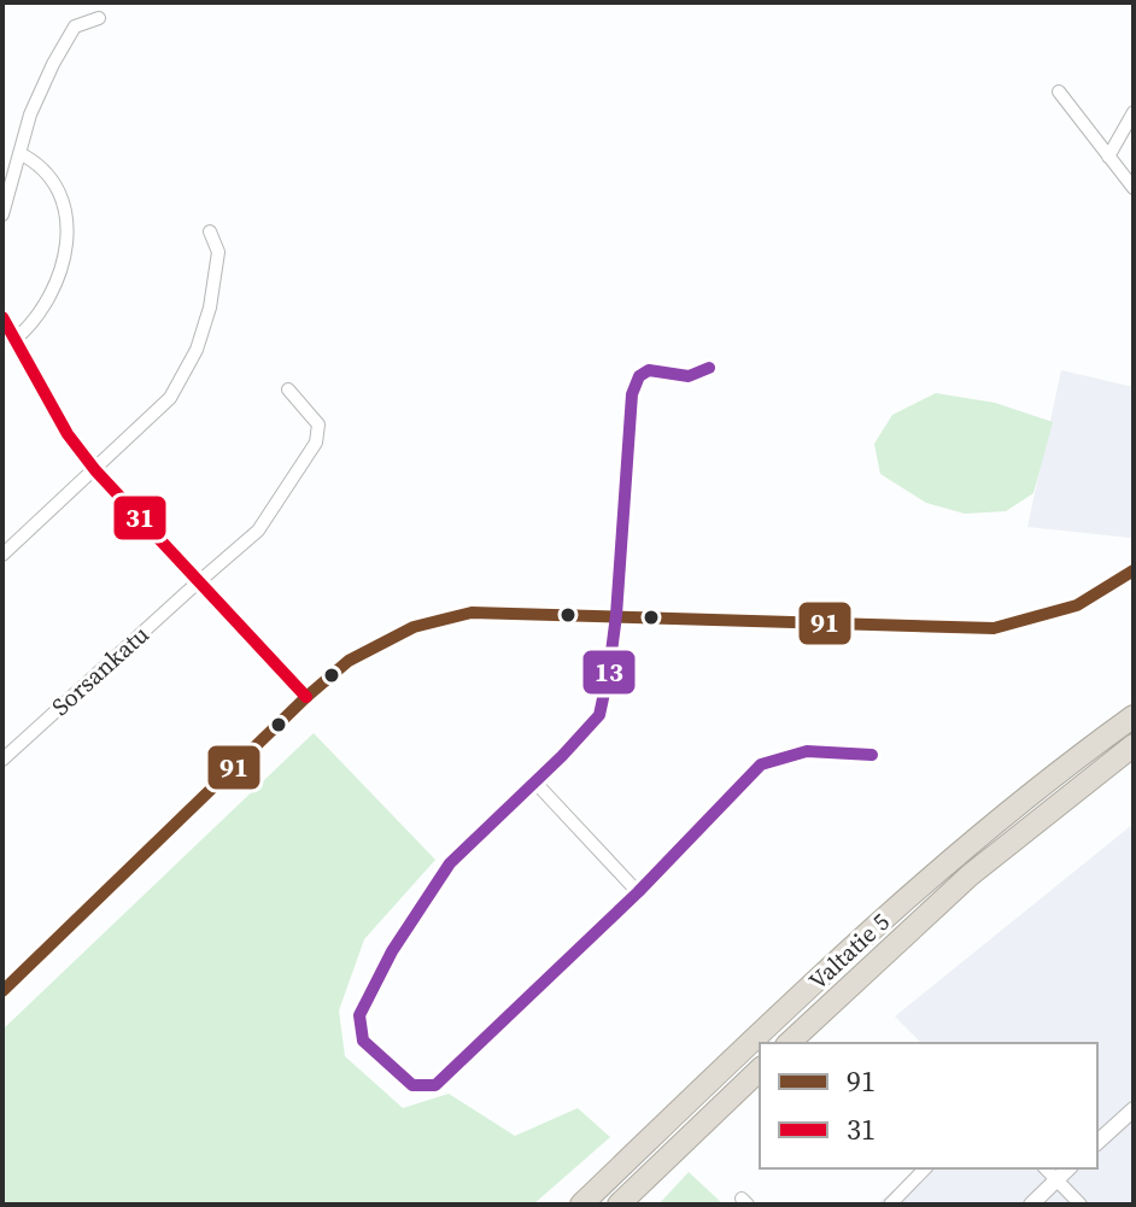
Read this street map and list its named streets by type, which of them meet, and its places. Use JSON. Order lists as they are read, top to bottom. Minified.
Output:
{"streets":{"highway":["Valtatie 5"],"street":["Sorsankatu"]},"lines":["transit line 31","transit line 13","transit line 91"],"legend":["91","31"]}
